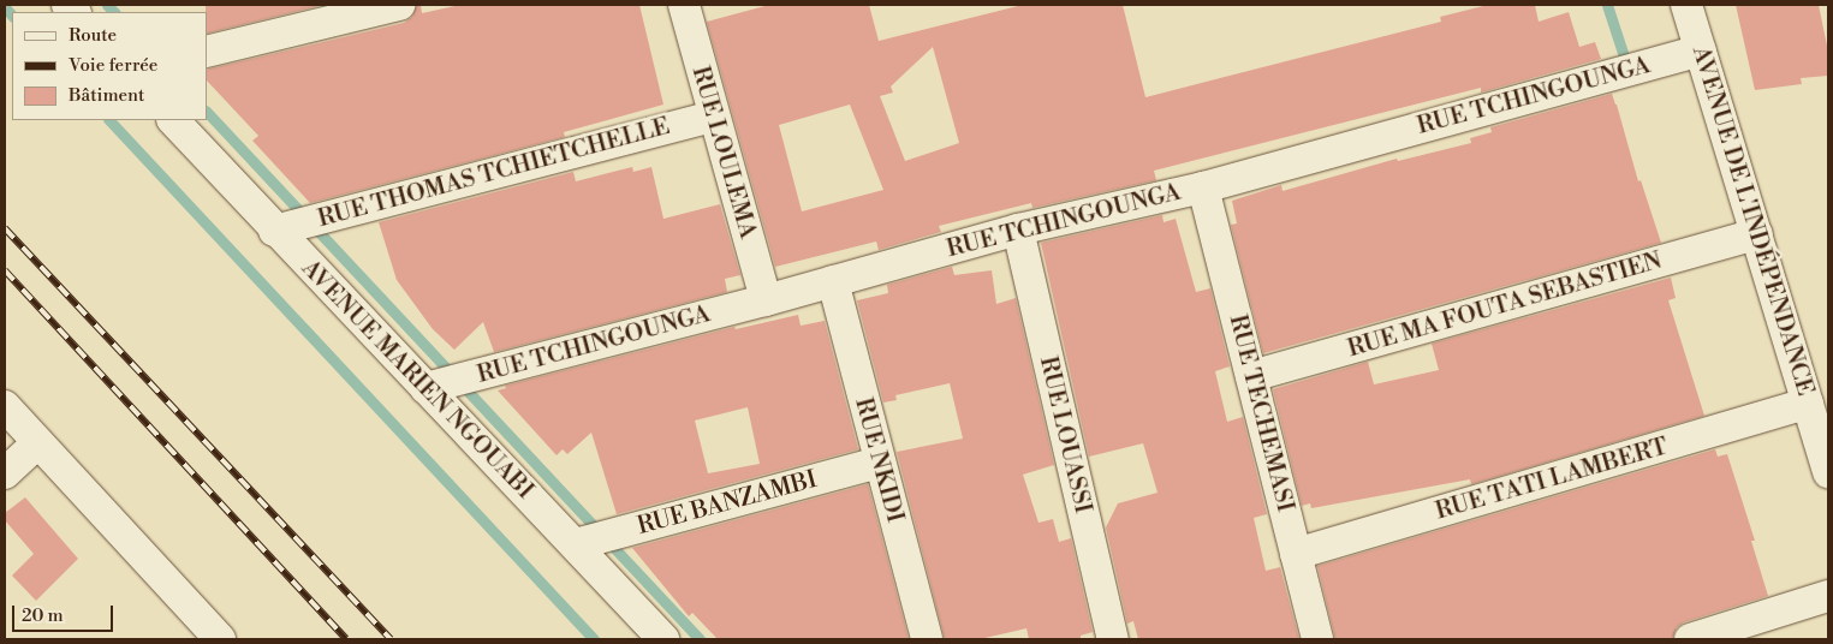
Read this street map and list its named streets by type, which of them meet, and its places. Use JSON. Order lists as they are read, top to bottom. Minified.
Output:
{"streets":{"street":["RUE TCHINGOUNGA","RUE LOULEMA","RUE THOMAS TCHIETCHELLE","AVENUE DE L'INDÉPENDANCE","RUE MA FOUTA SEBASTIEN","AVENUE MARIEN NGOUABI","RUE TECHEMASI","RUE LOUASSI","RUE NKIDI","RUE TATI LAMBERT","RUE BANZAMBI"]},"crossings":[["RUE TCHINGOUNGA","RUE LOULEMA"],["RUE TCHINGOUNGA","AVENUE DE L'INDÉPENDANCE"],["RUE TCHINGOUNGA","AVENUE MARIEN NGOUABI"],["RUE TCHINGOUNGA","RUE TECHEMASI"],["RUE TCHINGOUNGA","RUE LOUASSI"],["RUE TCHINGOUNGA","RUE NKIDI"],["RUE LOULEMA","RUE THOMAS TCHIETCHELLE"],["RUE THOMAS TCHIETCHELLE","AVENUE MARIEN NGOUABI"],["AVENUE DE L'INDÉPENDANCE","RUE MA FOUTA SEBASTIEN"],["AVENUE DE L'INDÉPENDANCE","RUE TATI LAMBERT"],["RUE MA FOUTA SEBASTIEN","RUE TECHEMASI"],["AVENUE MARIEN NGOUABI","RUE BANZAMBI"],["RUE TECHEMASI","RUE TATI LAMBERT"],["RUE NKIDI","RUE BANZAMBI"]],"legend":["Route","Voie ferrée","Bâtiment"],"scale_bar":"20 m"}
